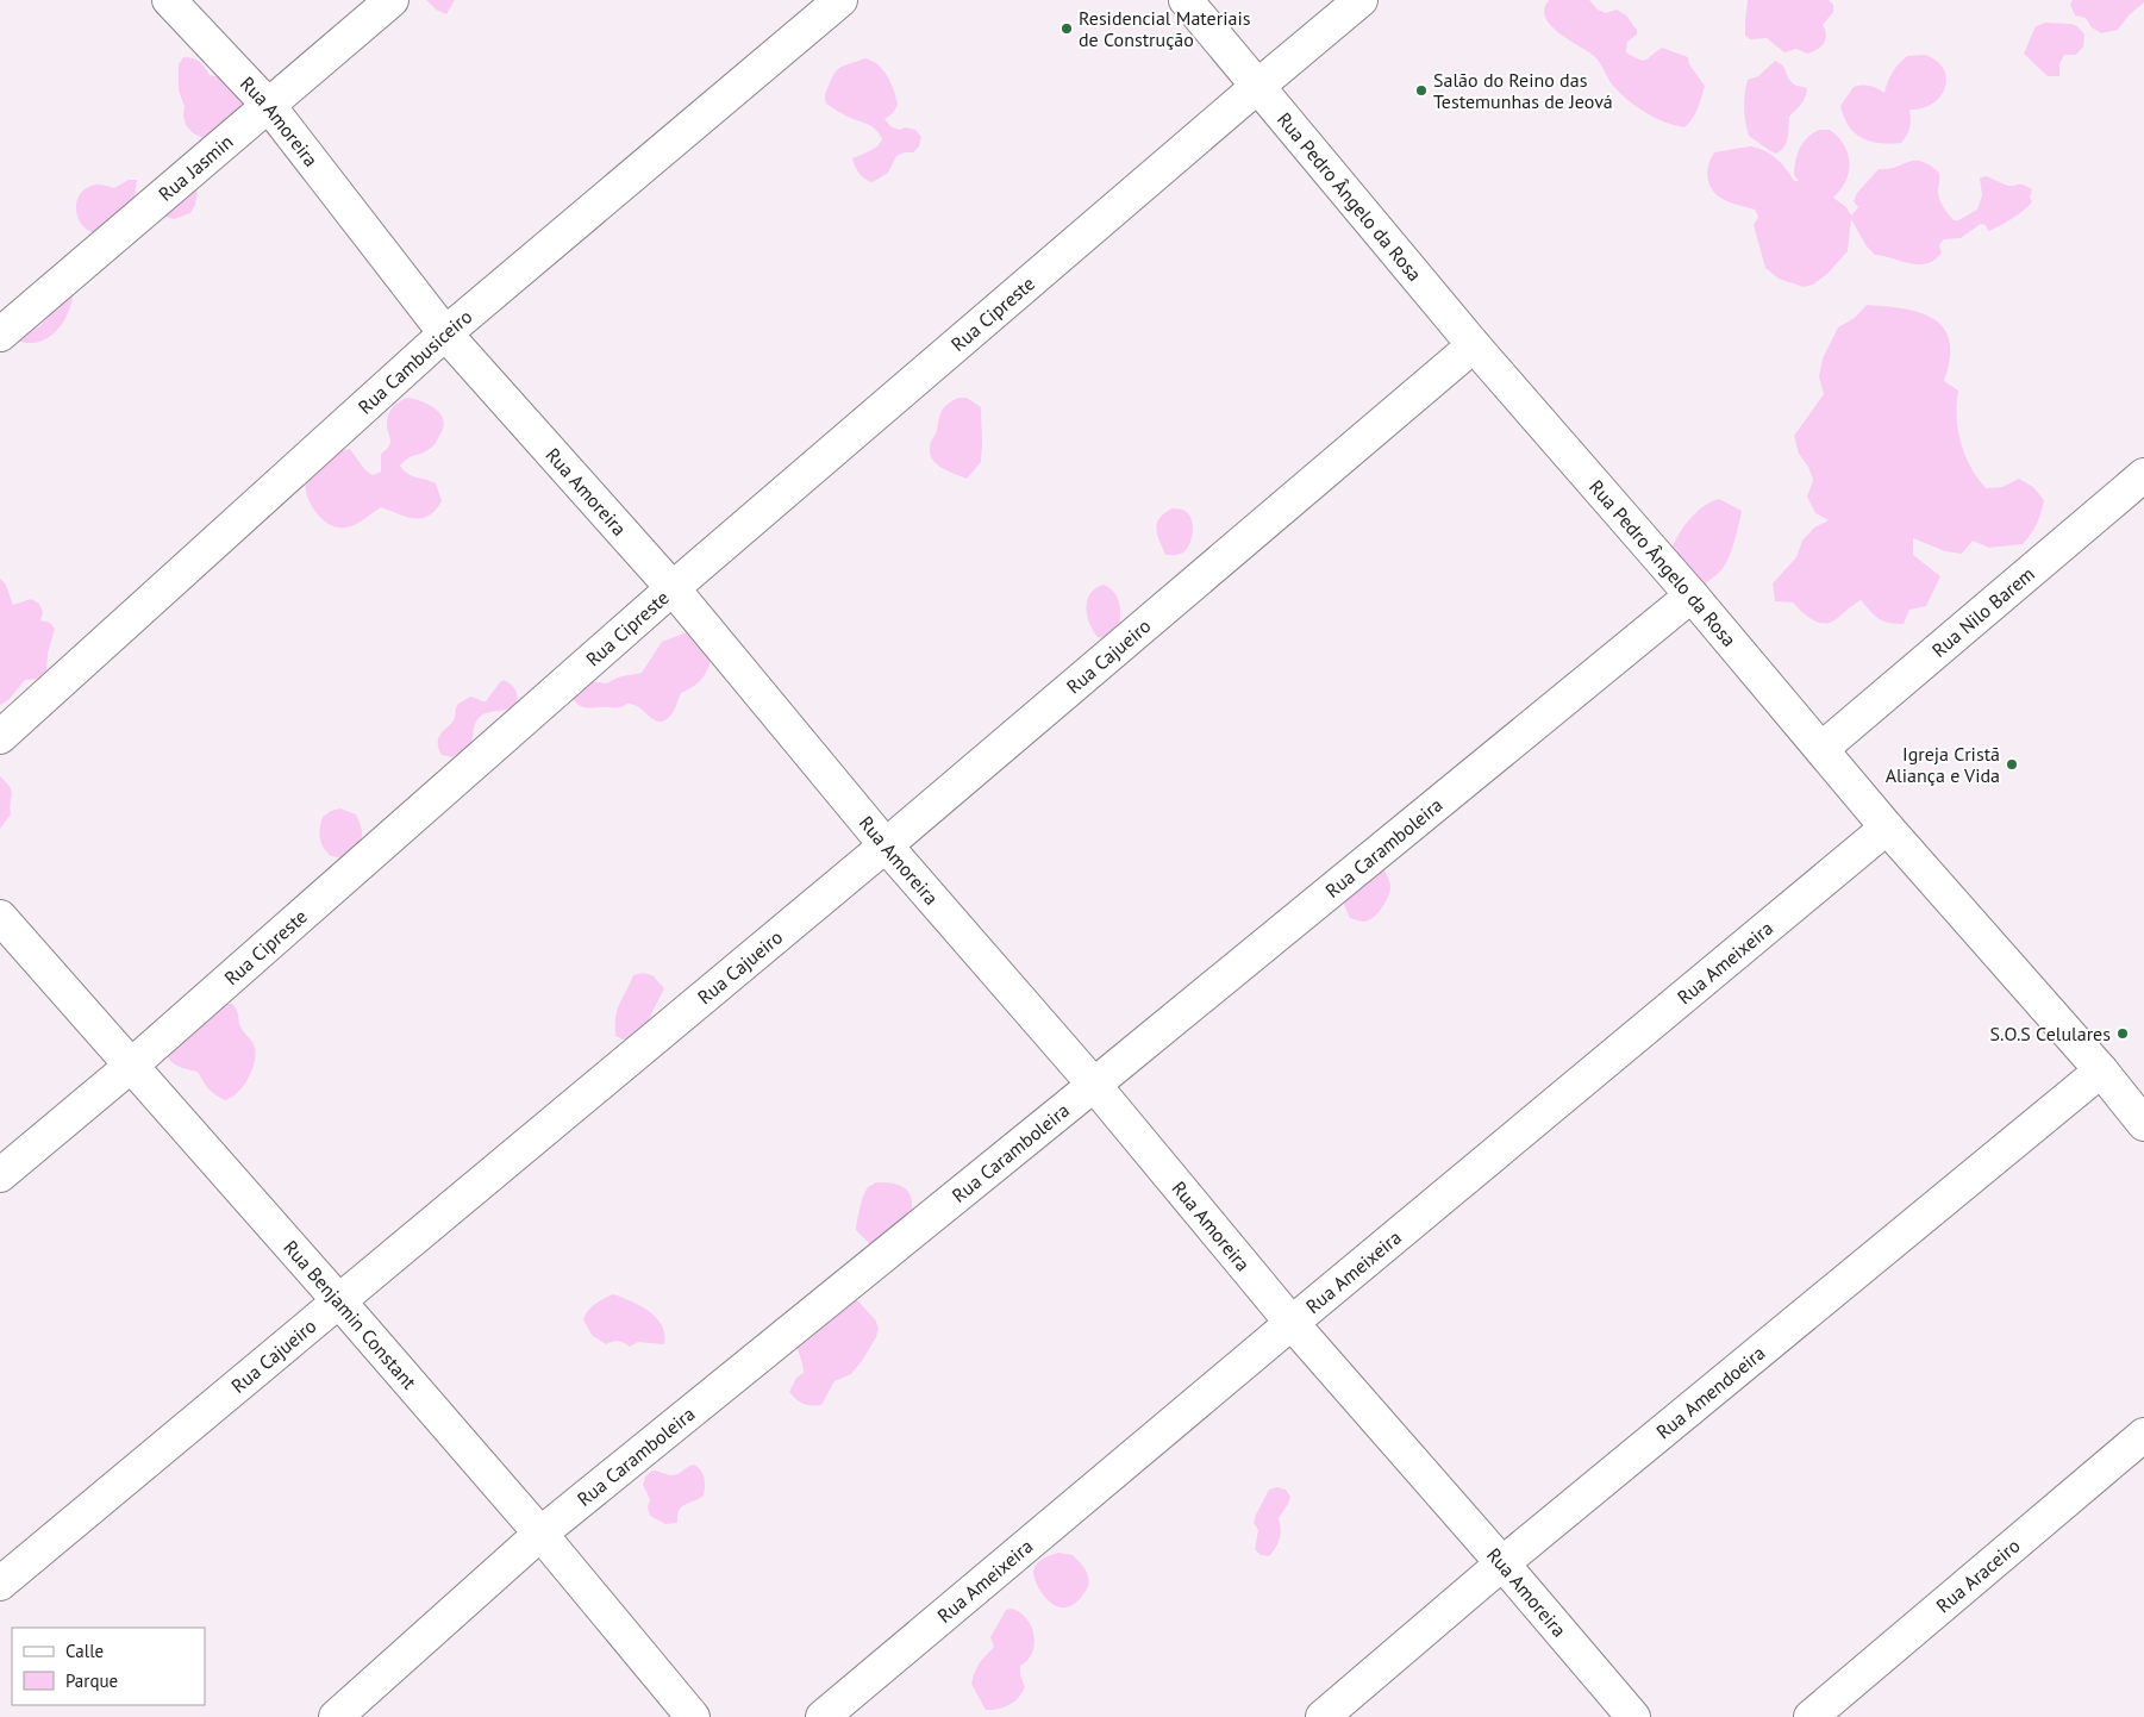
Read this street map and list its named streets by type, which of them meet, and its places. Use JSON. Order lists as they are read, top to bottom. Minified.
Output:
{"streets":{"street":["Rua Amoreira","Rua Jasmin","Rua Pedro Ângelo da Rosa","Rua Cipreste","Rua Cambusiceiro","Rua Nilo Barem","Rua Cajueiro","Rua Caramboleira","Rua Ameixeira","Rua Benjamin Constant","Rua Amendoeira","Rua Araceiro"]},"crossings":[["Rua Amoreira","Rua Jasmin"],["Rua Amoreira","Rua Cipreste"],["Rua Amoreira","Rua Cambusiceiro"],["Rua Amoreira","Rua Cajueiro"],["Rua Amoreira","Rua Caramboleira"],["Rua Amoreira","Rua Ameixeira"],["Rua Amoreira","Rua Amendoeira"],["Rua Pedro Ângelo da Rosa","Rua Cipreste"],["Rua Pedro Ângelo da Rosa","Rua Nilo Barem"],["Rua Pedro Ângelo da Rosa","Rua Cajueiro"],["Rua Pedro Ângelo da Rosa","Rua Caramboleira"],["Rua Pedro Ângelo da Rosa","Rua Ameixeira"],["Rua Pedro Ângelo da Rosa","Rua Amendoeira"],["Rua Cipreste","Rua Benjamin Constant"],["Rua Cajueiro","Rua Benjamin Constant"],["Rua Caramboleira","Rua Benjamin Constant"]],"places":["Residencial Materiais de Construção","Salão do Reino das Testemunhas de Jeová","Igreja Cristã Aliança e Vida","S.O.S Celulares"],"legend":["Calle","Parque"]}
